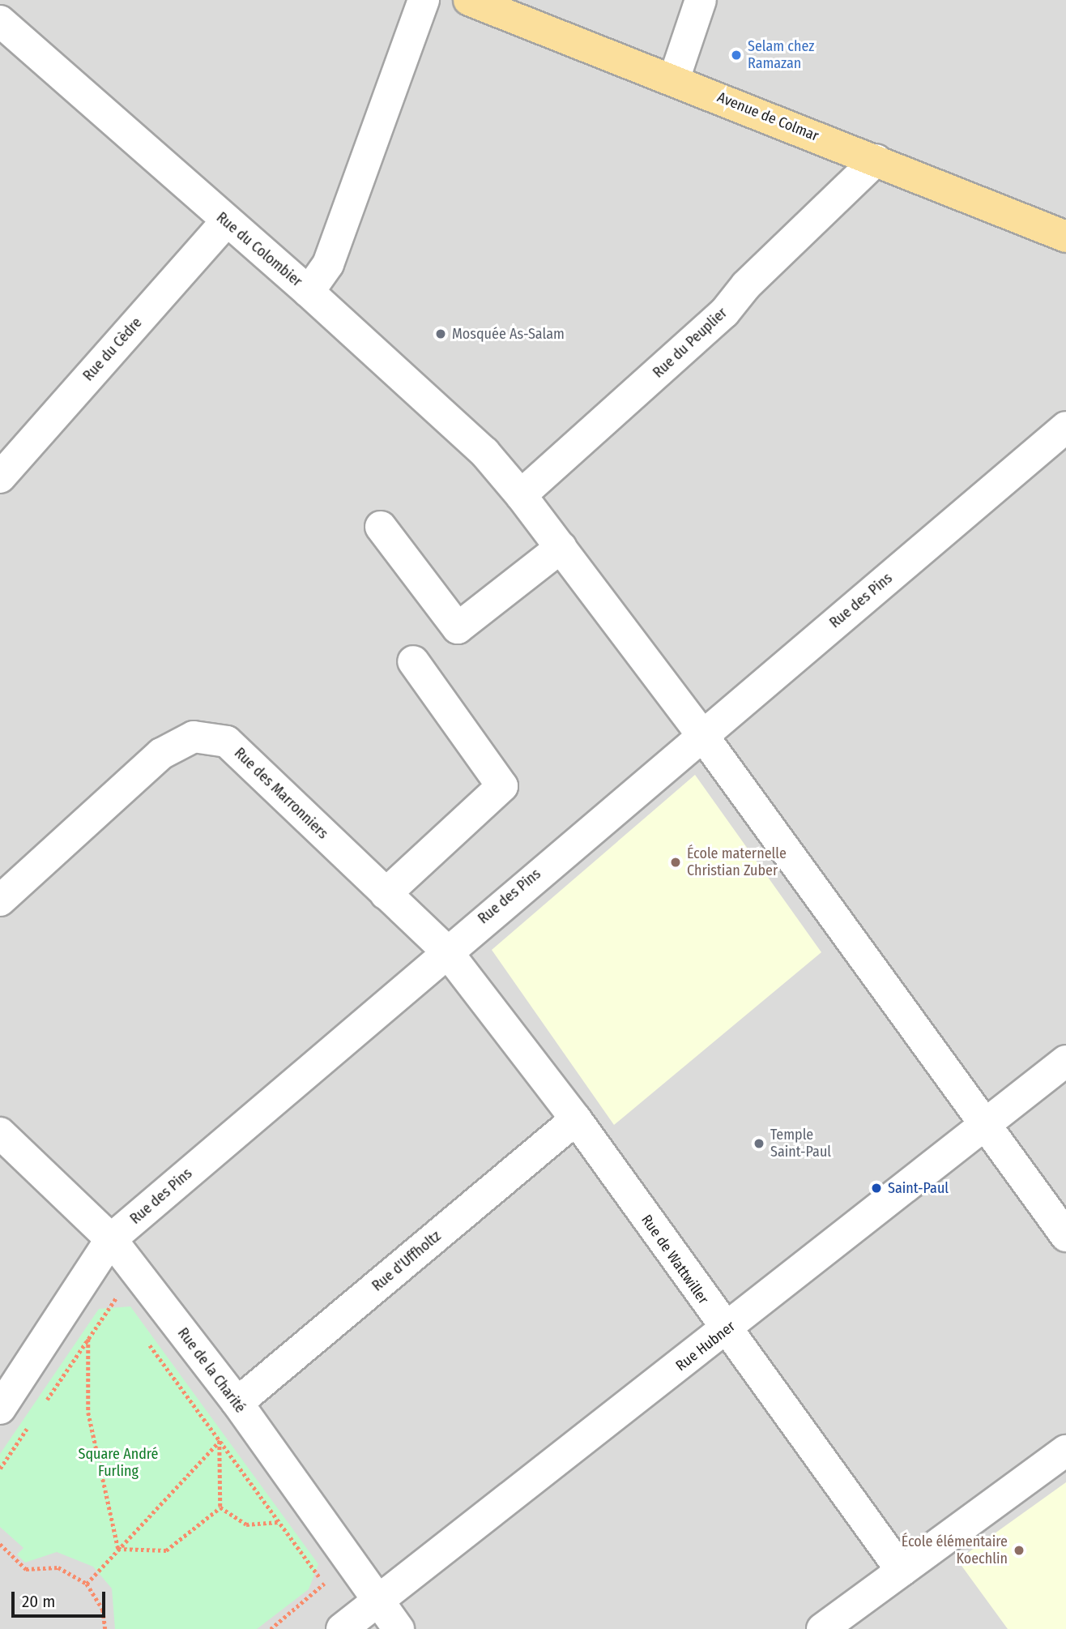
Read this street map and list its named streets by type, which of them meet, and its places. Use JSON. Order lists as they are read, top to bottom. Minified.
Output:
{"streets":{"main road":["Avenue de Colmar"],"street":["Rue du Colombier","Rue du Peuplier","Rue du Cèdre","Rue des Pins","Rue des Marronniers","Rue de Wattwiller","Rue d'Uffholtz","Rue Hubner","Rue de la Charité"]},"crossings":[["Avenue de Colmar","Rue du Peuplier"],["Rue du Colombier","Rue du Cèdre"],["Rue des Pins","Rue des Marronniers"],["Rue des Pins","Rue de Wattwiller"],["Rue des Pins","Rue de la Charité"],["Rue des Marronniers","Rue de Wattwiller"],["Rue de Wattwiller","Rue d'Uffholtz"],["Rue de Wattwiller","Rue Hubner"],["Rue d'Uffholtz","Rue de la Charité"],["Rue Hubner","Rue de la Charité"]],"parks":["Square André Furling"],"places":["Selam chez Ramazan","Mosquée As-Salam","École maternelle Christian Zuber","Temple Saint-Paul","Saint-Paul","École élémentaire Koechlin"],"scale_bar":"20 m"}
